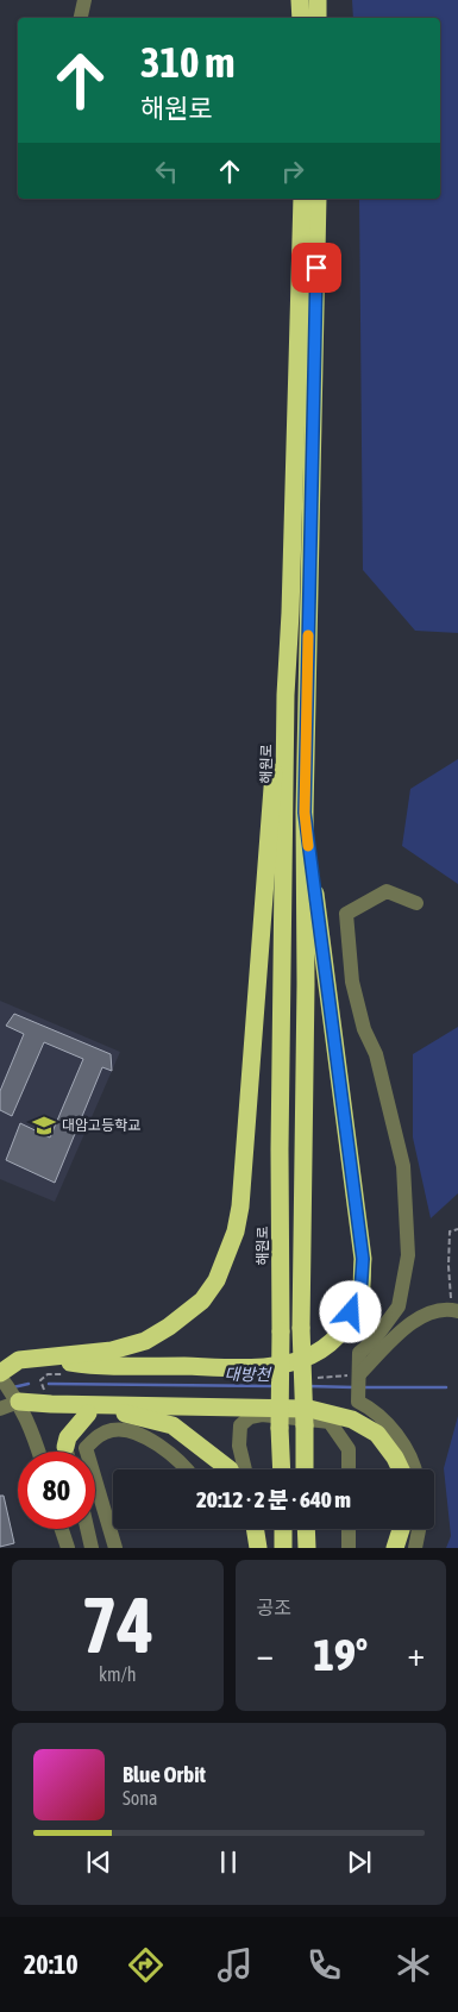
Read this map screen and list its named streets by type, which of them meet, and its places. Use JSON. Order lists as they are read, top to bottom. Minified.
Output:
{"streets":{"highway":["해원로"]},"water":["대방천"],"places":{"school or university":["대암고등학교"]},"page":{"turn":["310 m","해원로"],"limit":"80","trip":"20:12 · 2 분 · 640 m","tile":[["74","km/h"],"공조"],"heat":["−","19°","+"],"song":["Blue Orbit","Sona"],"tabs":"20:10"}}
